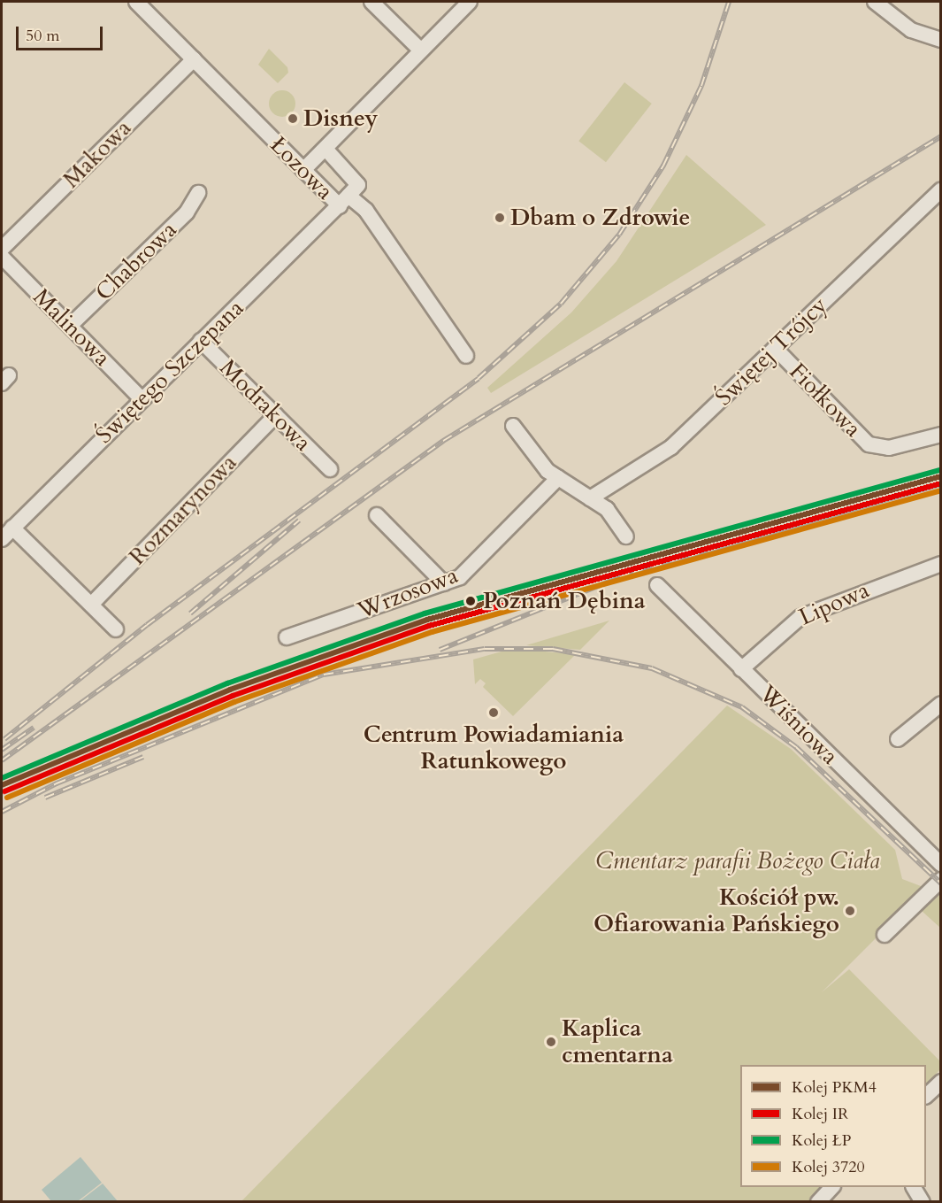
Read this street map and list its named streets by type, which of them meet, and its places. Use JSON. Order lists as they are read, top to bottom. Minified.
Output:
{"streets":{"street":["Makowa","Łozowa","Chabrowa","Malinowa","Świętej Trójcy","Świętego Szczepana","Fiołkowa","Modrakowa","Rozmarynowa","Wrzosowa","Lipowa","Wiśniowa"]},"crossings":[["Makowa","Łozowa"],["Łozowa","Świętego Szczepana"],["Chabrowa","Malinowa"],["Malinowa","Świętego Szczepana"],["Świętej Trójcy","Fiołkowa"],["Świętego Szczepana","Modrakowa"],["Modrakowa","Rozmarynowa"],["Lipowa","Wiśniowa"]],"parks":["Cmentarz parafii Bożego Ciała"],"places":["Disney","Dbam o Zdrowie","Poznań Dębina","Centrum Powiadamiania Ratunkowego","Kościół pw. Ofiarowania Pańskiego","Kaplica cmentarna"],"lines":["rail line ŁP","rail line PKM4","rail line IR","rail line 3720"],"legend":["Kolej PKM4","Kolej IR","Kolej ŁP","Kolej 3720"],"scale_bar":"50 m"}
